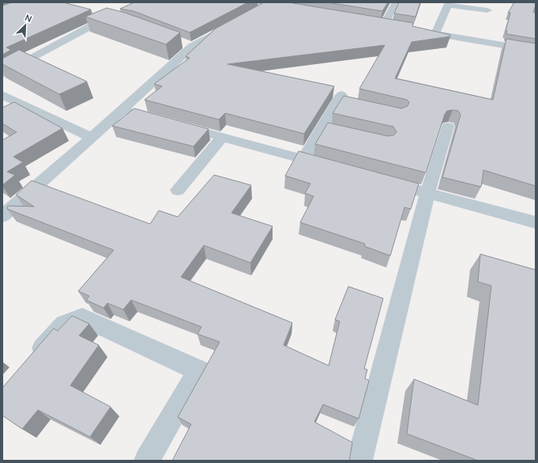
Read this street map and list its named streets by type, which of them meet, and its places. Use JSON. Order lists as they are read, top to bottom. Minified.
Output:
{"north":"top right"}
